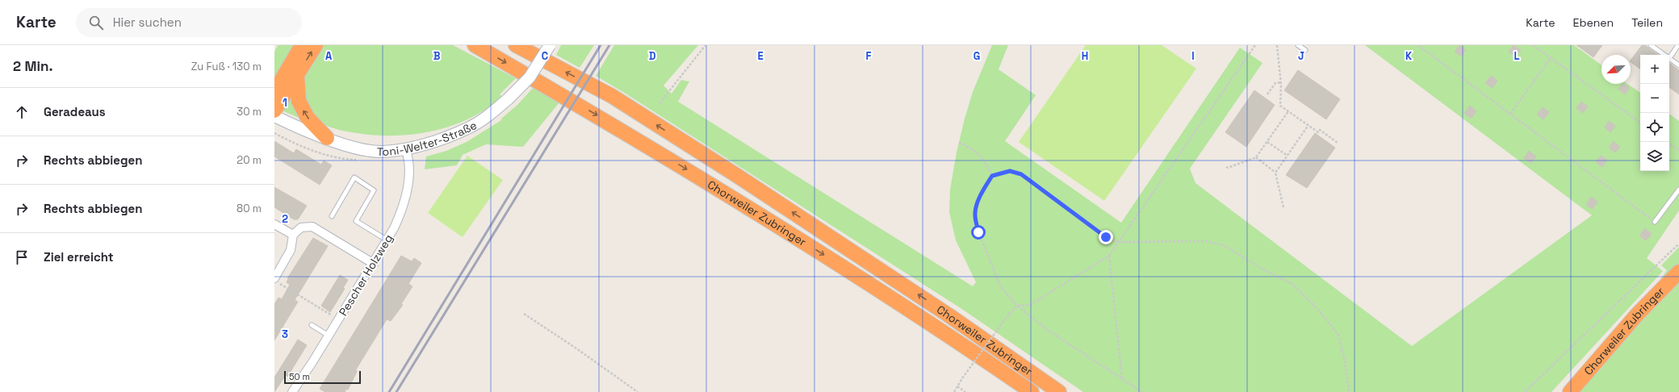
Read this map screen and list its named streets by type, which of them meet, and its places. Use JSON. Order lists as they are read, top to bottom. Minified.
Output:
{"streets":{"highway":["Chorweiler Zubringer"],"street":["Toni-Welter-Straße","Pescher Holzweg"]},"crossings":[["Toni-Welter-Straße","Pescher Holzweg"]],"scale_bar":"50 m","north":"bottom left","page":{"header":"Karte","search":"Hier suchen","nav":["Karte","Ebenen","Teilen"],"heading":["2 Min.","Zu Fuß · 130 m"],"map_buttons":["+","−"],"list":[["Geradeaus","30 m"],["Rechts abbiegen","20 m"],["Rechts abbiegen","80 m"],"Ziel erreicht"],"scale":"50 m"},"grid":{"columns":["A","B","C","D","E","F","G","H","I","J","K","L"],"rows":["1","2","3"]}}
